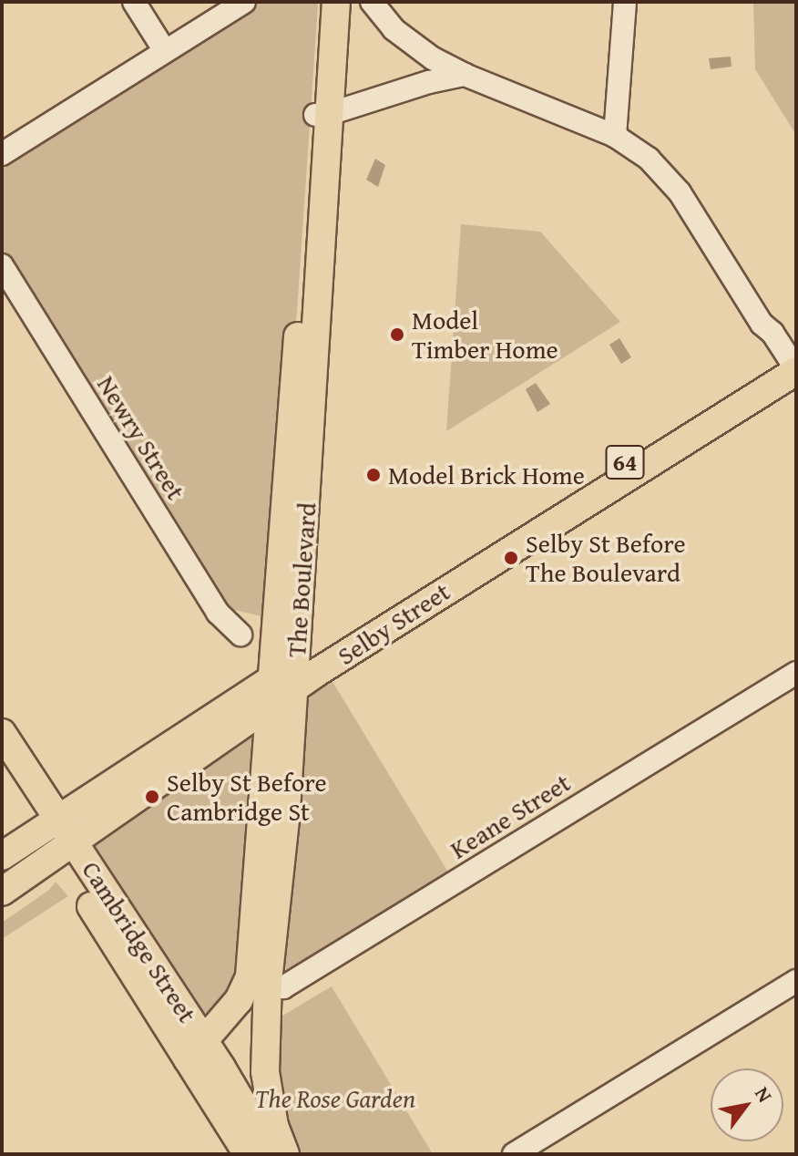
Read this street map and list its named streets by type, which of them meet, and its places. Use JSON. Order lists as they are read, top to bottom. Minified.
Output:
{"streets":{"main road":["64","The Boulevard","Selby Street","Cambridge Street"],"street":["Newry Street","Keane Street"]},"crossings":[["The Boulevard","Selby Street"],["The Boulevard","Keane Street"],["The Boulevard","Cambridge Street"],["Selby Street","Cambridge Street"]],"parks":["The Rose Garden"],"places":["Model Timber Home","Model Brick Home","Selby St Before The Boulevard","Selby St Before Cambridge St"],"north":"top right"}
